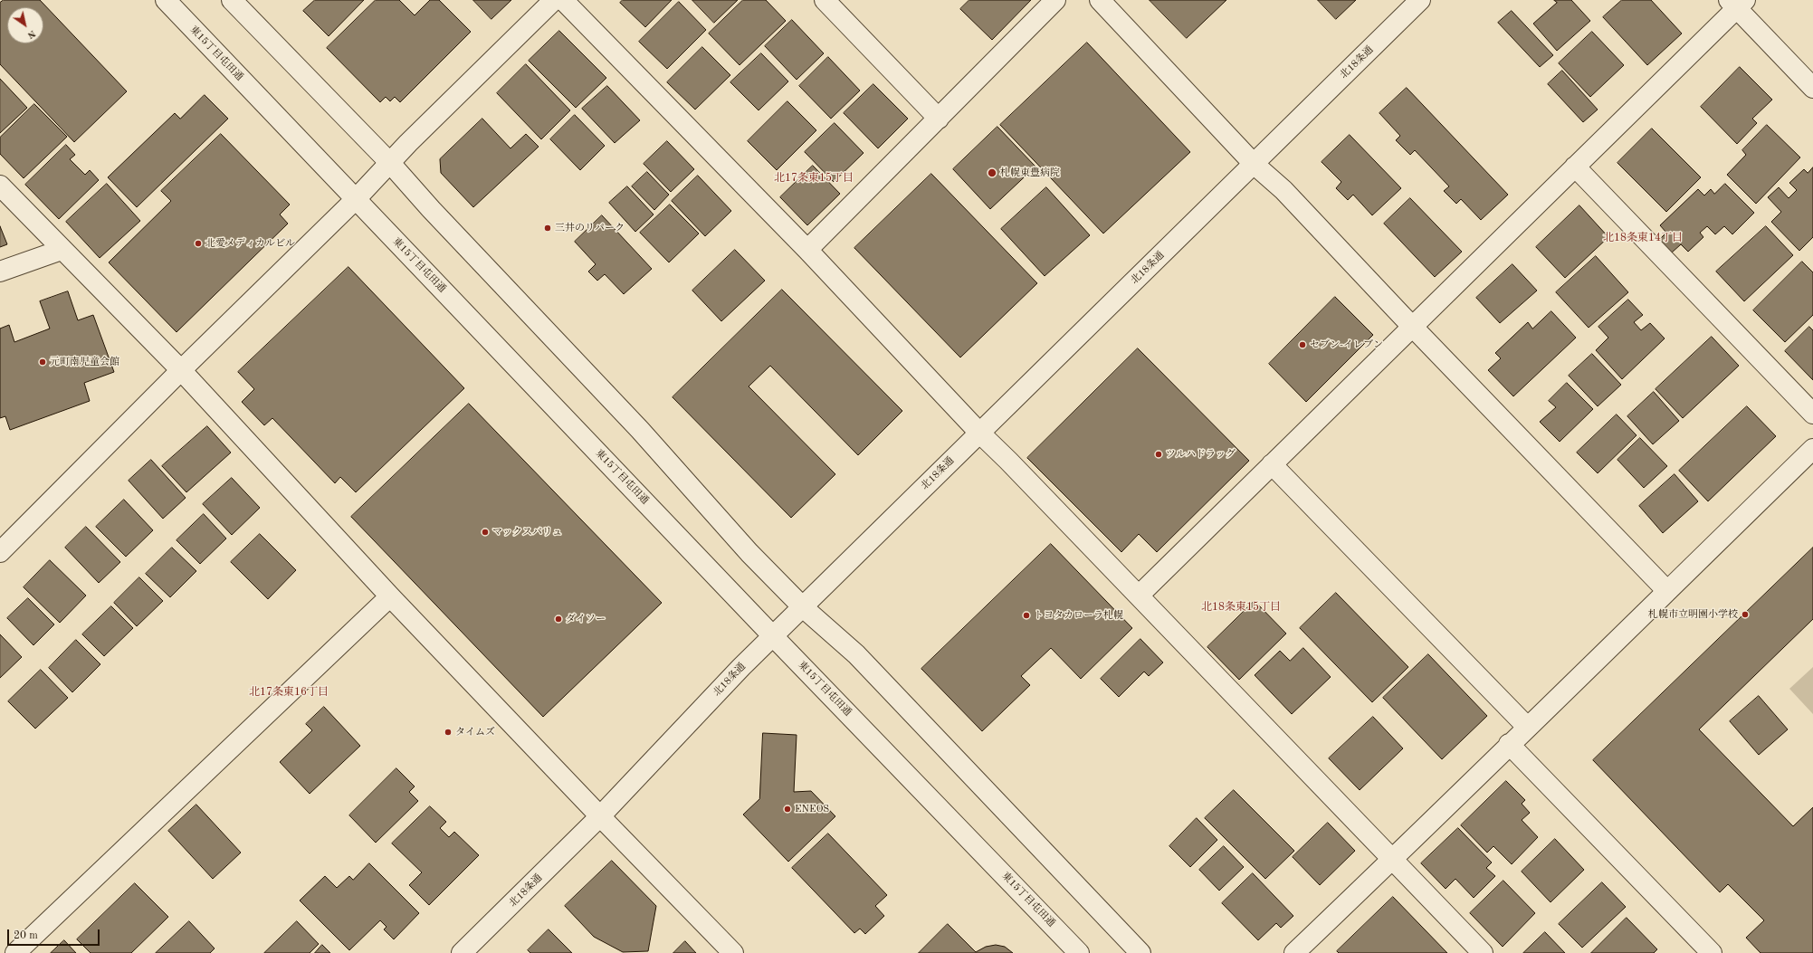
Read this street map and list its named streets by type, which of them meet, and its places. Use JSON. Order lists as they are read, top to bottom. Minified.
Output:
{"streets":{"street":["東15丁目屯田通","北18条通"]},"crossings":[["東15丁目屯田通","北18条通"]],"districts":["北17条東15丁目","北18条東14丁目","北18条東15丁目","北17条東16丁目"],"places":["札幌東豊病院","三井のリパーク","北愛メディカルビル","セブン-イレブン","元町南児童会館","ツルハドラッグ","マックスバリュ","札幌市立明園小学校","トヨタカローラ札幌","ダイソー","タイムズ","ENEOS"],"scale_bar":"20 m","north":"bottom right"}
